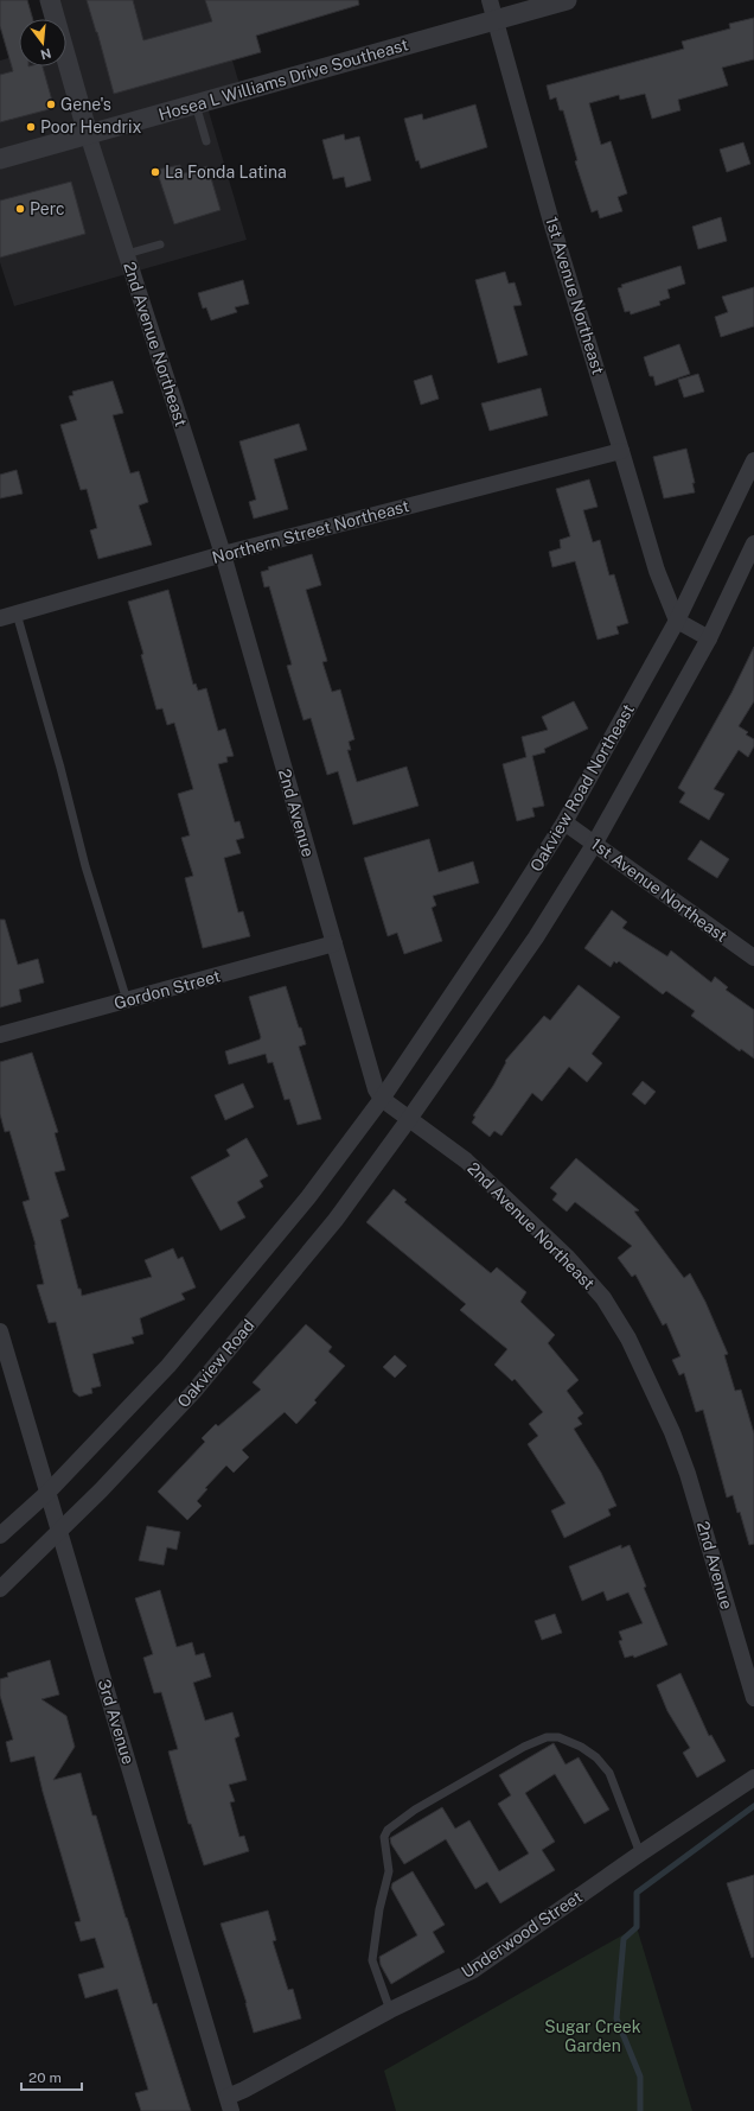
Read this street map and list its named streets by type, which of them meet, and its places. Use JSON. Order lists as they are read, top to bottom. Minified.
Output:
{"streets":{"street":["Hosea L Williams Drive Southeast","1st Avenue Northeast","2nd Avenue Northeast","Northern Street Northeast","Oakview Road Northeast","2nd Avenue","Gordon Street","Oakview Road","3rd Avenue","Underwood Street"]},"crossings":[["Hosea L Williams Drive Southeast","1st Avenue Northeast"],["Hosea L Williams Drive Southeast","2nd Avenue Northeast"],["1st Avenue Northeast","Northern Street Northeast"],["1st Avenue Northeast","Oakview Road Northeast"],["2nd Avenue Northeast","Northern Street Northeast"],["2nd Avenue Northeast","Oakview Road Northeast"],["2nd Avenue Northeast","2nd Avenue"],["2nd Avenue Northeast","Oakview Road"],["Northern Street Northeast","2nd Avenue"],["Oakview Road Northeast","2nd Avenue"],["2nd Avenue","Gordon Street"],["Oakview Road","3rd Avenue"],["3rd Avenue","Underwood Street"]],"parks":["Sugar Creek Garden"],"places":["Gene's","Poor Hendrix","La Fonda Latina","Perc"],"scale_bar":"20 m","north":"bottom"}
